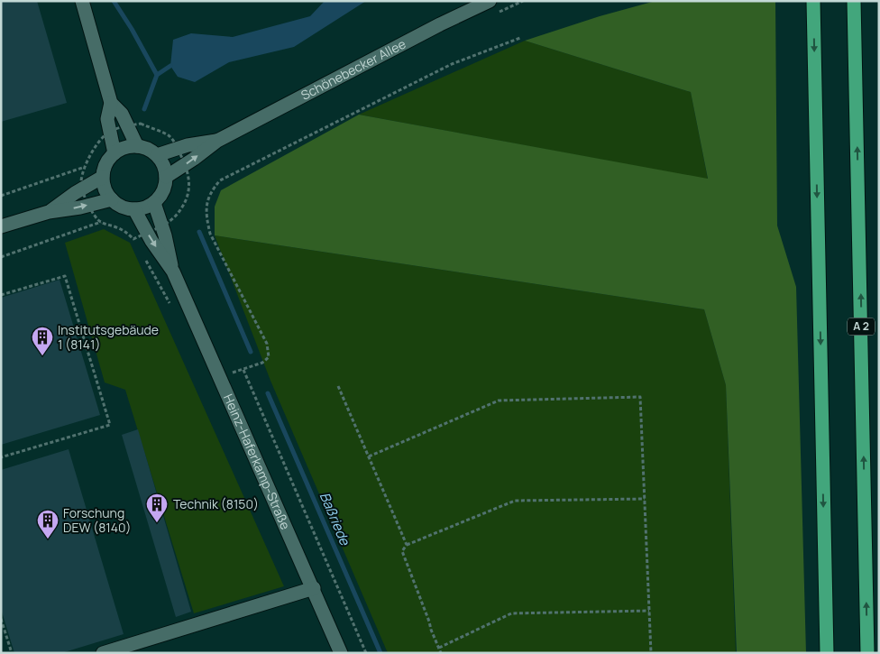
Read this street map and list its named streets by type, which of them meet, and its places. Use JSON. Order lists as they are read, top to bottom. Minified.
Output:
{"streets":{"highway":["A 2"],"street":["Schönebecker Allee","Heinz-Haferkamp-Straße"]},"crossings":[["Schönebecker Allee","Heinz-Haferkamp-Straße"]],"water":["Baßriede"],"places":{"building":["Institutsgebäude 1 (8141)","Technik (8150)","Forschung DEW (8140)"]}}
